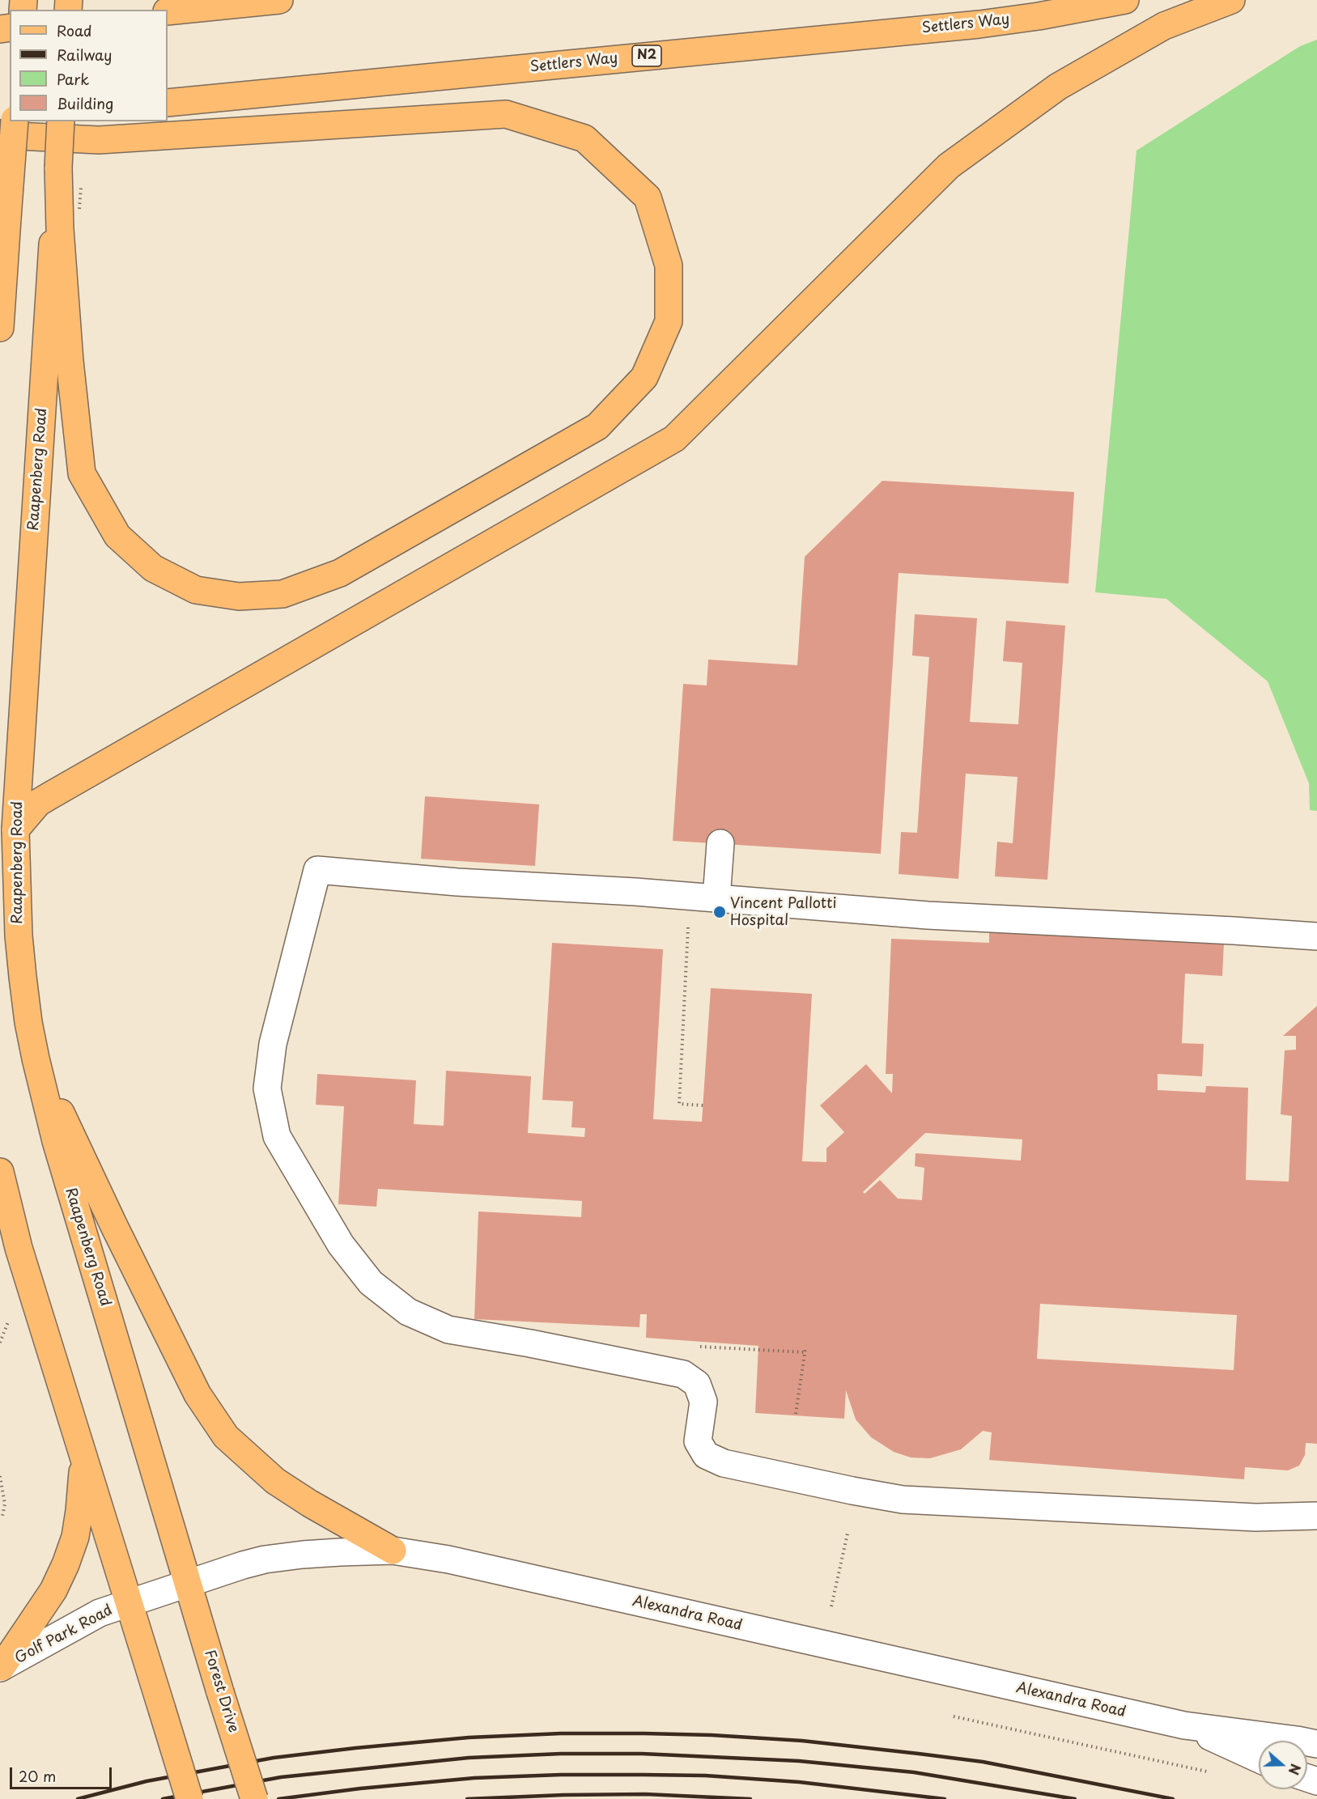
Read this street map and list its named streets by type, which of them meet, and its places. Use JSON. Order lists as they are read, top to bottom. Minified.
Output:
{"streets":{"main road":["Settlers Way","N2","Raapenberg Road","Forest Drive"],"street":["Alexandra Road","Golf Park Road"]},"crossings":[["Raapenberg Road","Alexandra Road"],["Raapenberg Road","Golf Park Road"],["Raapenberg Road","Forest Drive"],["Alexandra Road","Golf Park Road"],["Alexandra Road","Forest Drive"],["Golf Park Road","Forest Drive"]],"places":["Vincent Pallotti Hospital"],"legend":["Road","Railway","Park","Building"],"scale_bar":"20 m","north":"right"}
